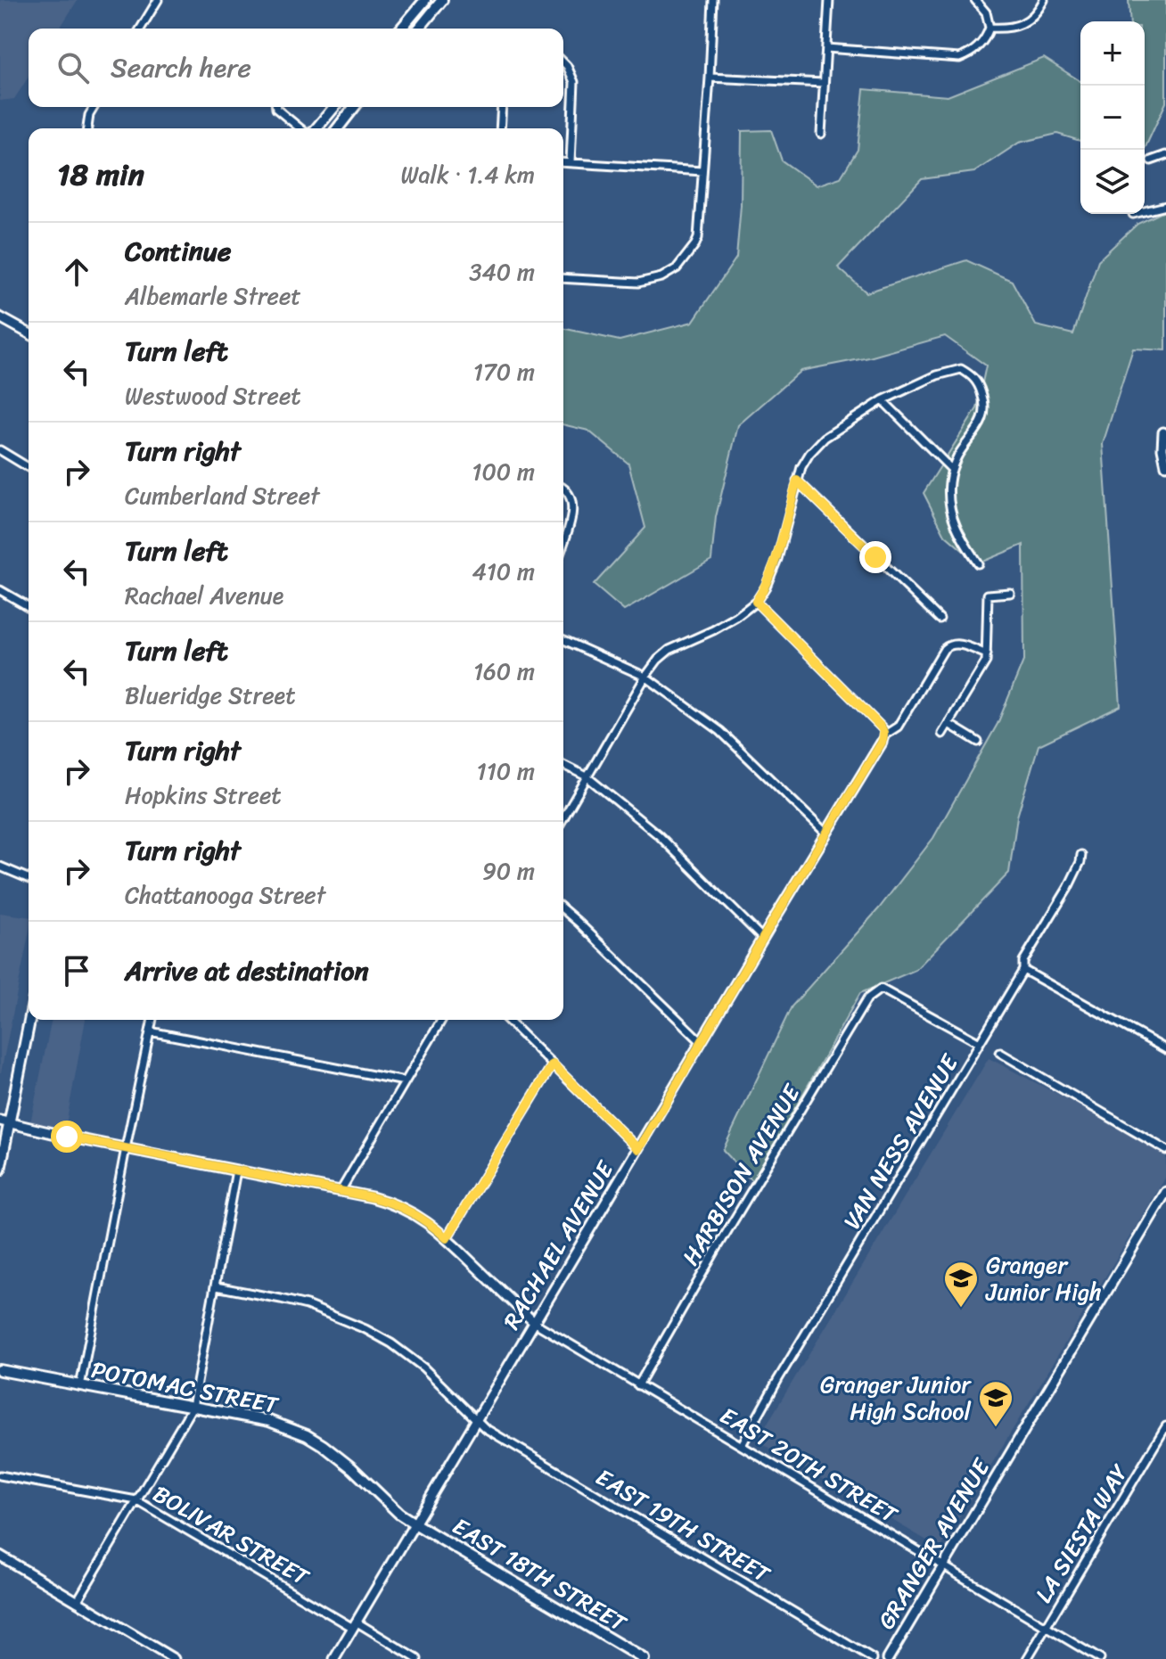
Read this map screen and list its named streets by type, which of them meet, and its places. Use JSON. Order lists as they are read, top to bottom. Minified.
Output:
{"streets":{"main road":["POTOMAC STREET","EAST 18TH STREET"],"street":["VAN NESS AVENUE","HARBISON AVENUE","RACHAEL AVENUE","EAST 20TH STREET","EAST 19TH STREET","LA SIESTA WAY","BOLIVAR STREET","GRANGER AVENUE"]},"crossings":[["VAN NESS AVENUE","HARBISON AVENUE"],["VAN NESS AVENUE","EAST 20TH STREET"],["HARBISON AVENUE","EAST 20TH STREET"],["RACHAEL AVENUE","POTOMAC STREET"],["RACHAEL AVENUE","EAST 20TH STREET"],["RACHAEL AVENUE","EAST 19TH STREET"],["RACHAEL AVENUE","BOLIVAR STREET"],["RACHAEL AVENUE","EAST 18TH STREET"],["POTOMAC STREET","EAST 18TH STREET"],["EAST 20TH STREET","LA SIESTA WAY"],["EAST 20TH STREET","GRANGER AVENUE"]],"places":{"school or university":["Granger Junior High","Granger Junior High School"]},"page":{"map_buttons":["+","−"],"search":"Search here","heading":["18 min","Walk · 1.4 km"],"list":[["Continue","Albemarle Street","340 m"],["Turn left","Westwood Street","170 m"],["Turn right","Cumberland Street","100 m"],["Turn left","Rachael Avenue","410 m"],["Turn left","Blueridge Street","160 m"],["Turn right","Hopkins Street","110 m"],["Turn right","Chattanooga Street","90 m"],"Arrive at destination"]}}
